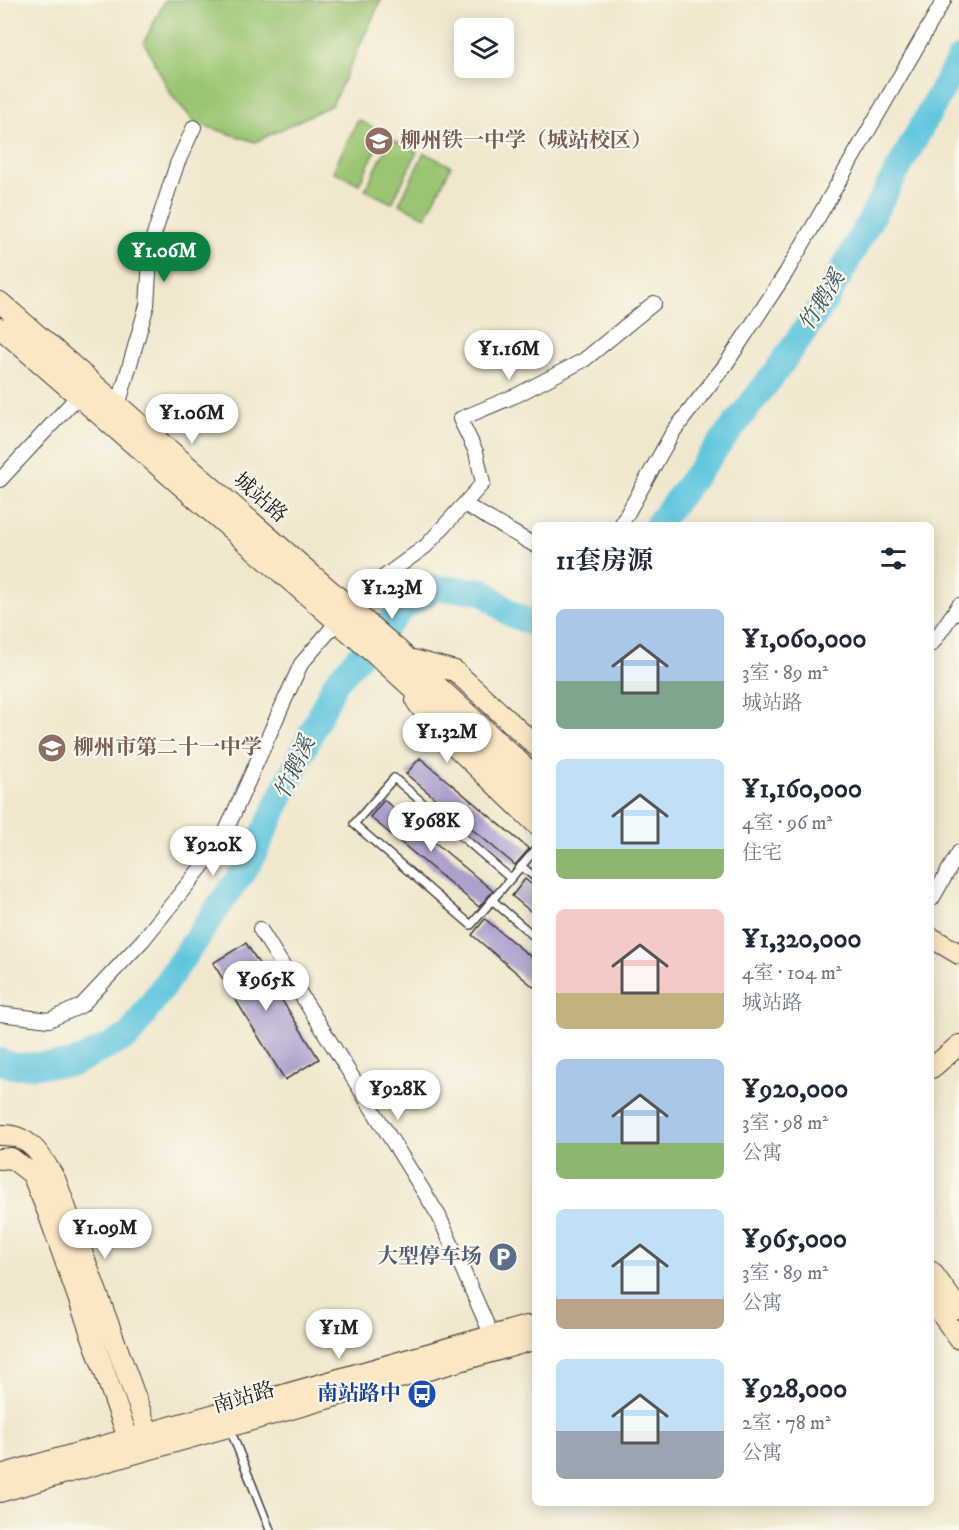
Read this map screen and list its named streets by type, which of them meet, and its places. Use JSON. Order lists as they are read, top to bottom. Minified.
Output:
{"streets":{"main road":["城站路","南站路"]},"water":["竹鹅溪"],"places":{"school or university":["柳州铁一中学（城站校区）","柳州市第二十一中学"],"parking":["大型停车场"],"bus stop":["南站路中"]},"page":{"price":["¥1.06M","¥1.16M","¥1.06M","¥1.23M","¥1.32M","¥968K","¥920K","¥965K","¥928K","¥1.09M","¥1M"],"heading":"11套房源","list":[{"name":"¥1,060,000","note":"3室 · 89 m² · 城站路"},{"name":"¥1,160,000","note":"4室 · 96 m² · 住宅"},{"name":"¥1,320,000","note":"4室 · 104 m² · 城站路"},{"name":"¥920,000","note":"3室 · 98 m² · 公寓"},{"name":"¥965,000","note":"3室 · 89 m² · 公寓"},{"name":"¥928,000","note":"2室 · 78 m² · 公寓"}]}}
